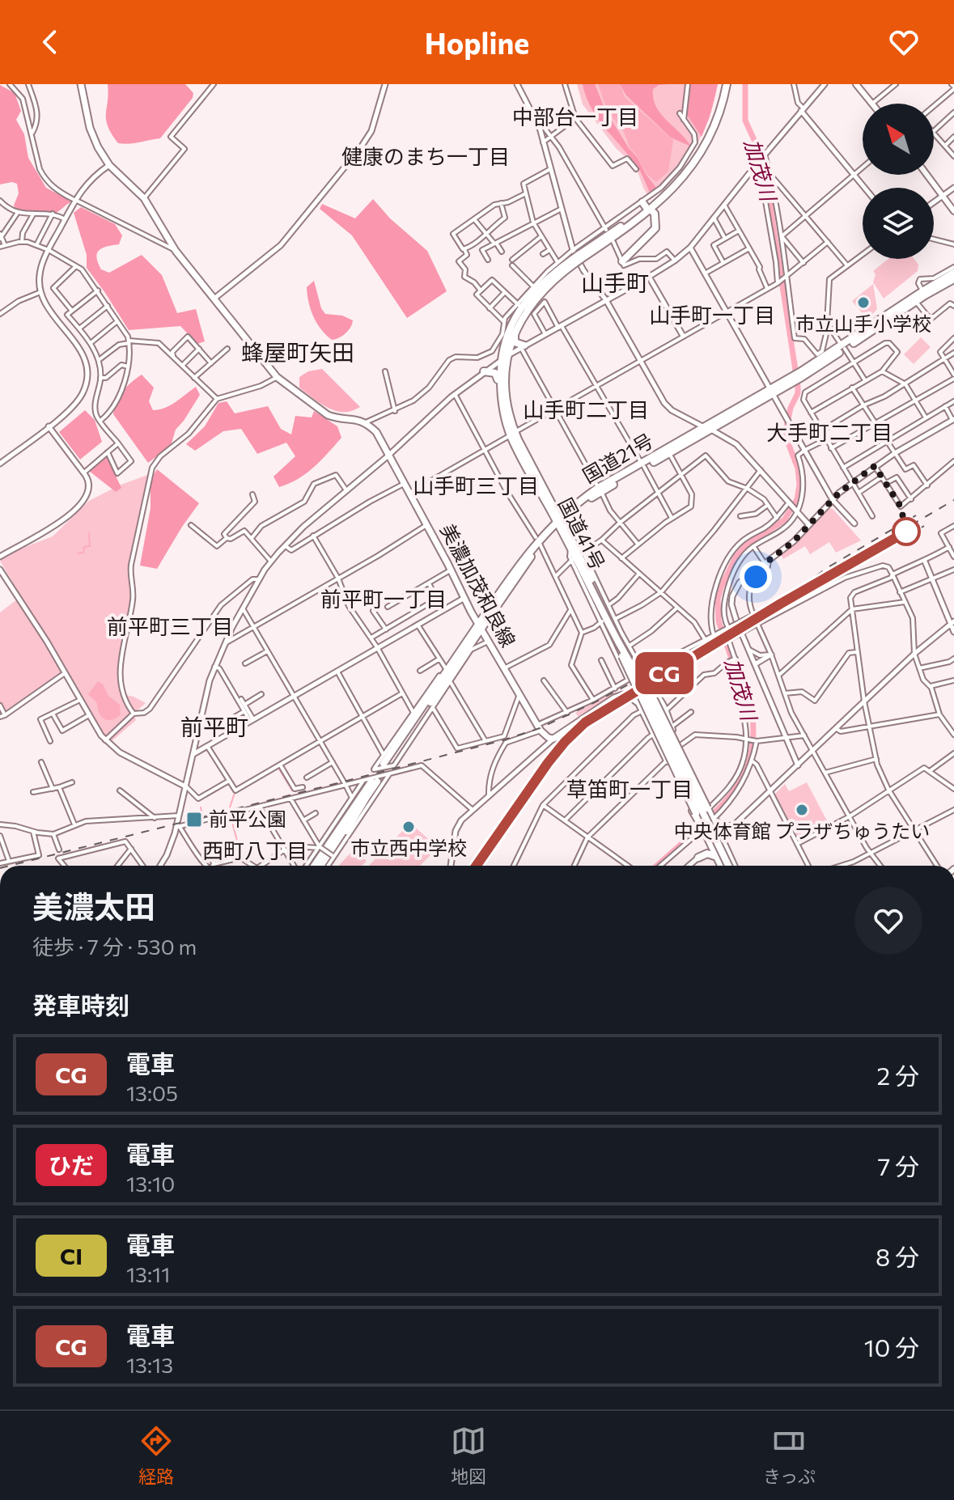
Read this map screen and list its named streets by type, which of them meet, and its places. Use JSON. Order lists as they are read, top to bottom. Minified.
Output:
{"streets":{"highway":["国道21号","国道41号"],"main road":["美濃加茂和良線"]},"crossings":[["国道21号","国道41号"],["国道21号","美濃加茂和良線"]],"districts":["中部台一丁目","健康のまち一丁目","山手町","山手町一丁目","蜂屋町矢田","山手町二丁目","大手町二丁目","山手町三丁目","前平町一丁目","前平町三丁目","前平町","草笛町一丁目","西町八丁目"],"water":["加茂川"],"places":{"other":["市立山手小学校","中央体育館 プラザちゅうたい","市立西中学校"],"transit":["前平公園"]},"north":"top left","page":{"header":"Hopline","on_map":"CG","heading":[["美濃太田","徒歩 · 7 分 · 530 m"],"発車時刻"],"list":[{"mark":"CG","name":"電車","note":"13:05","value":"2 分"},{"mark":"ひだ","name":"電車","note":"13:10","value":"7 分"},{"mark":"CI","name":"電車","note":"13:11","value":"8 分"},{"mark":"CG","name":"電車","note":"13:13","value":"10 分"}],"tabs":["経路","地図","きっぷ"]}}
